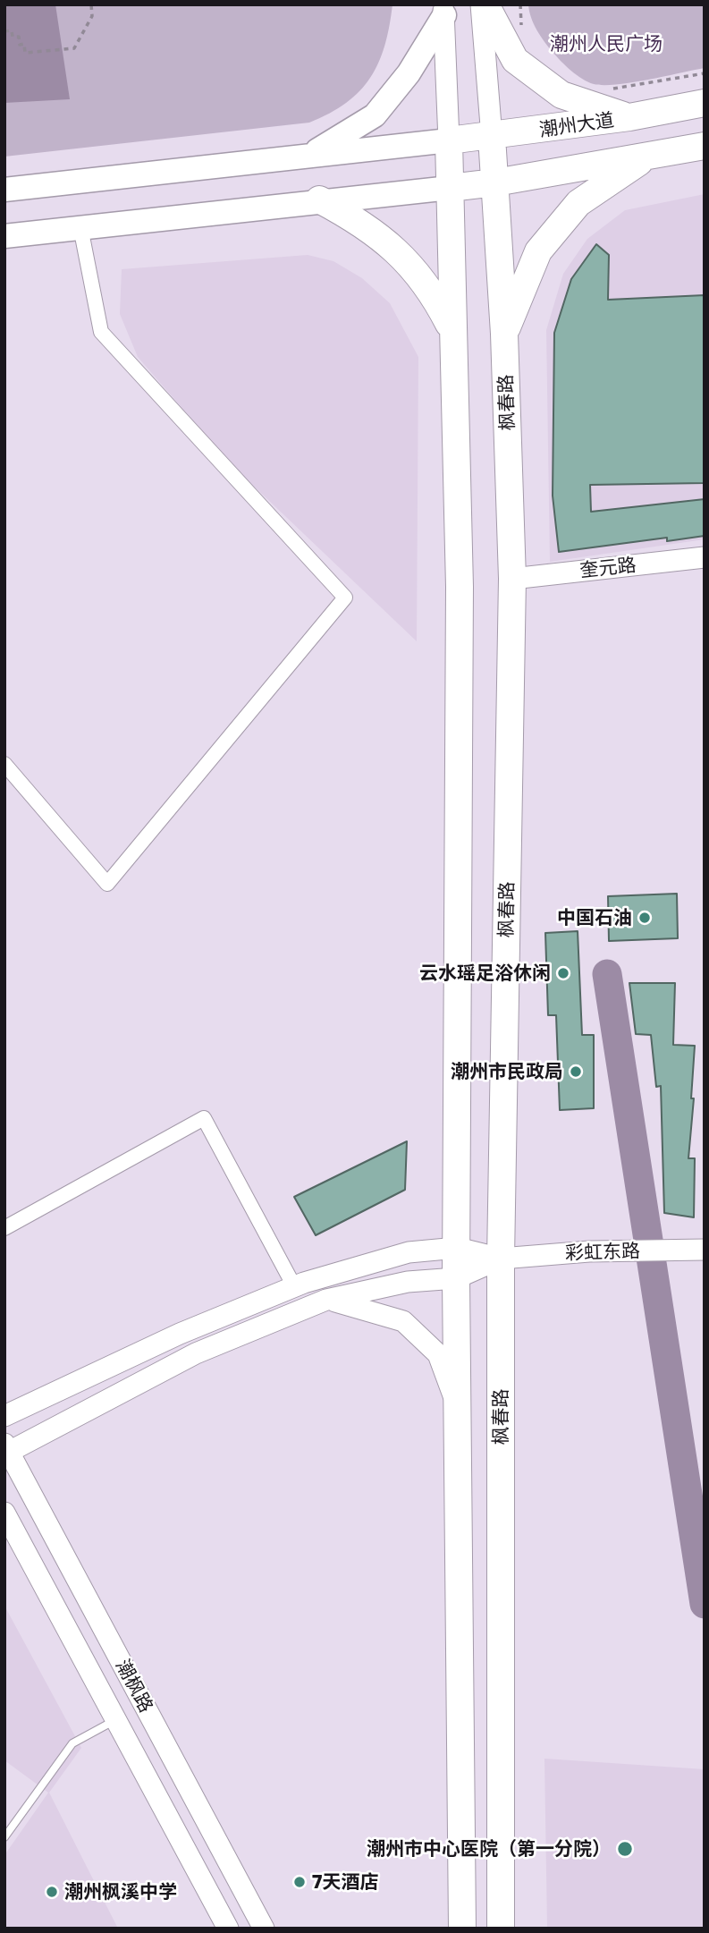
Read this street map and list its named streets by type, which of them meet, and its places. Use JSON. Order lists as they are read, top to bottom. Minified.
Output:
{"streets":{"highway":["潮州大道","枫春路"],"main road":["奎元路","彩虹东路","潮枫路"]},"crossings":[["潮州大道","枫春路"],["枫春路","奎元路"],["枫春路","彩虹东路"]],"parks":["潮州人民广场"],"places":["中国石油","云水瑶足浴休闲","潮州市民政局","潮州市中心医院（第一分院）","7天酒店","潮州枫溪中学"]}
